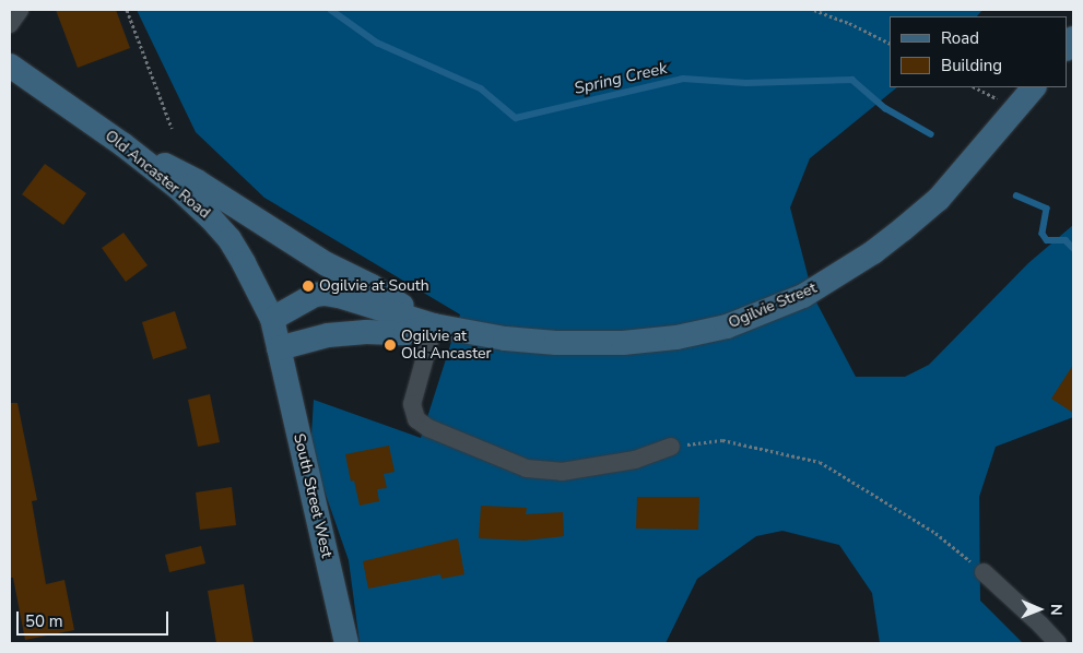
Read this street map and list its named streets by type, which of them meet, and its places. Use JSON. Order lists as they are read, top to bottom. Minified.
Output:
{"streets":{"street":["Old Ancaster Road","Ogilvie Street","South Street West"]},"crossings":[["Old Ancaster Road","Ogilvie Street"],["Old Ancaster Road","South Street West"],["Ogilvie Street","South Street West"]],"water":["Spring Creek"],"places":["Ogilvie at South","Ogilvie at Old Ancaster"],"legend":["Road","Building"],"scale_bar":"50 m","north":"right"}
